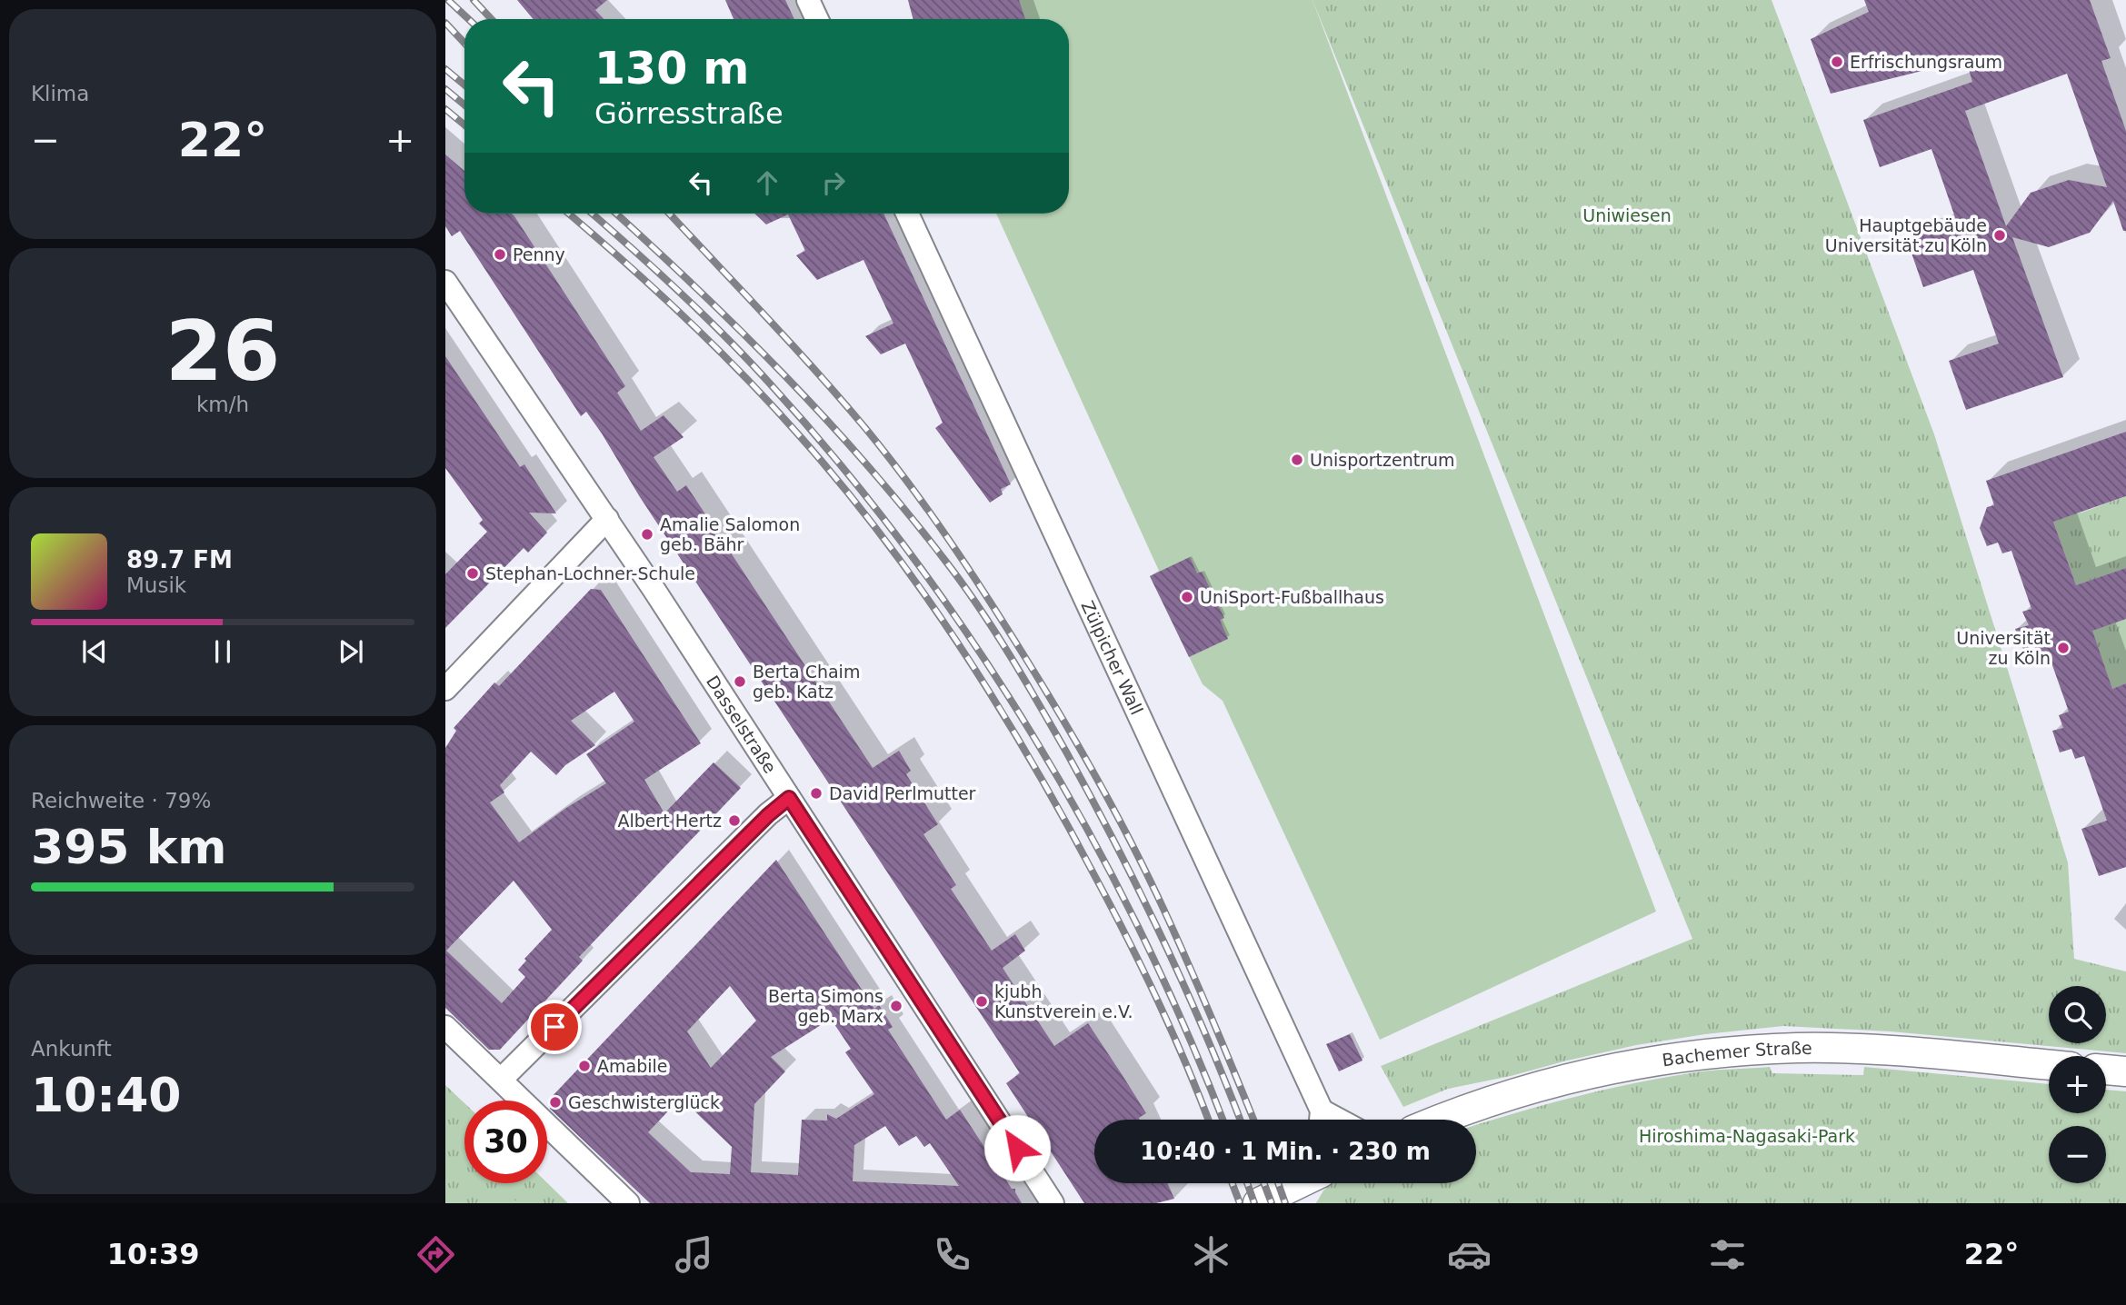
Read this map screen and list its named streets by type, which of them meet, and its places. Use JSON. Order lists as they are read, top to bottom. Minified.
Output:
{"streets":{"main road":["Bachemer Straße"],"street":["Zülpicher Wall","Dasselstraße"]},"parks":["Uniwiesen","Hiroshima-Nagasaki-Park"],"places":["Erfrischungsraum","Hauptgebäude Universität zu Köln","Penny","Unisportzentrum","Amalie Salomon geb. Bähr","Stephan-Lochner-Schule","UniSport-Fußballhaus","Universität zu Köln","Berta Chaim geb. Katz","David Perlmutter","Albert Hertz","kjubh Kunstverein e.V.","Berta Simons geb. Marx","Amabile","Geschwisterglück"],"page":{"tile":["Klima",["26","km/h"],["Reichweite · 79%","395 km"],["Ankunft","10:40"]],"turn":["130 m","Görresstraße"],"heat":["−","22°","+"],"song":["89.7 FM","Musik"],"map_buttons":["+","−"],"limit":"30","trip":"10:40 · 1 Min. · 230 m","tabs":["10:39","22°"]}}
